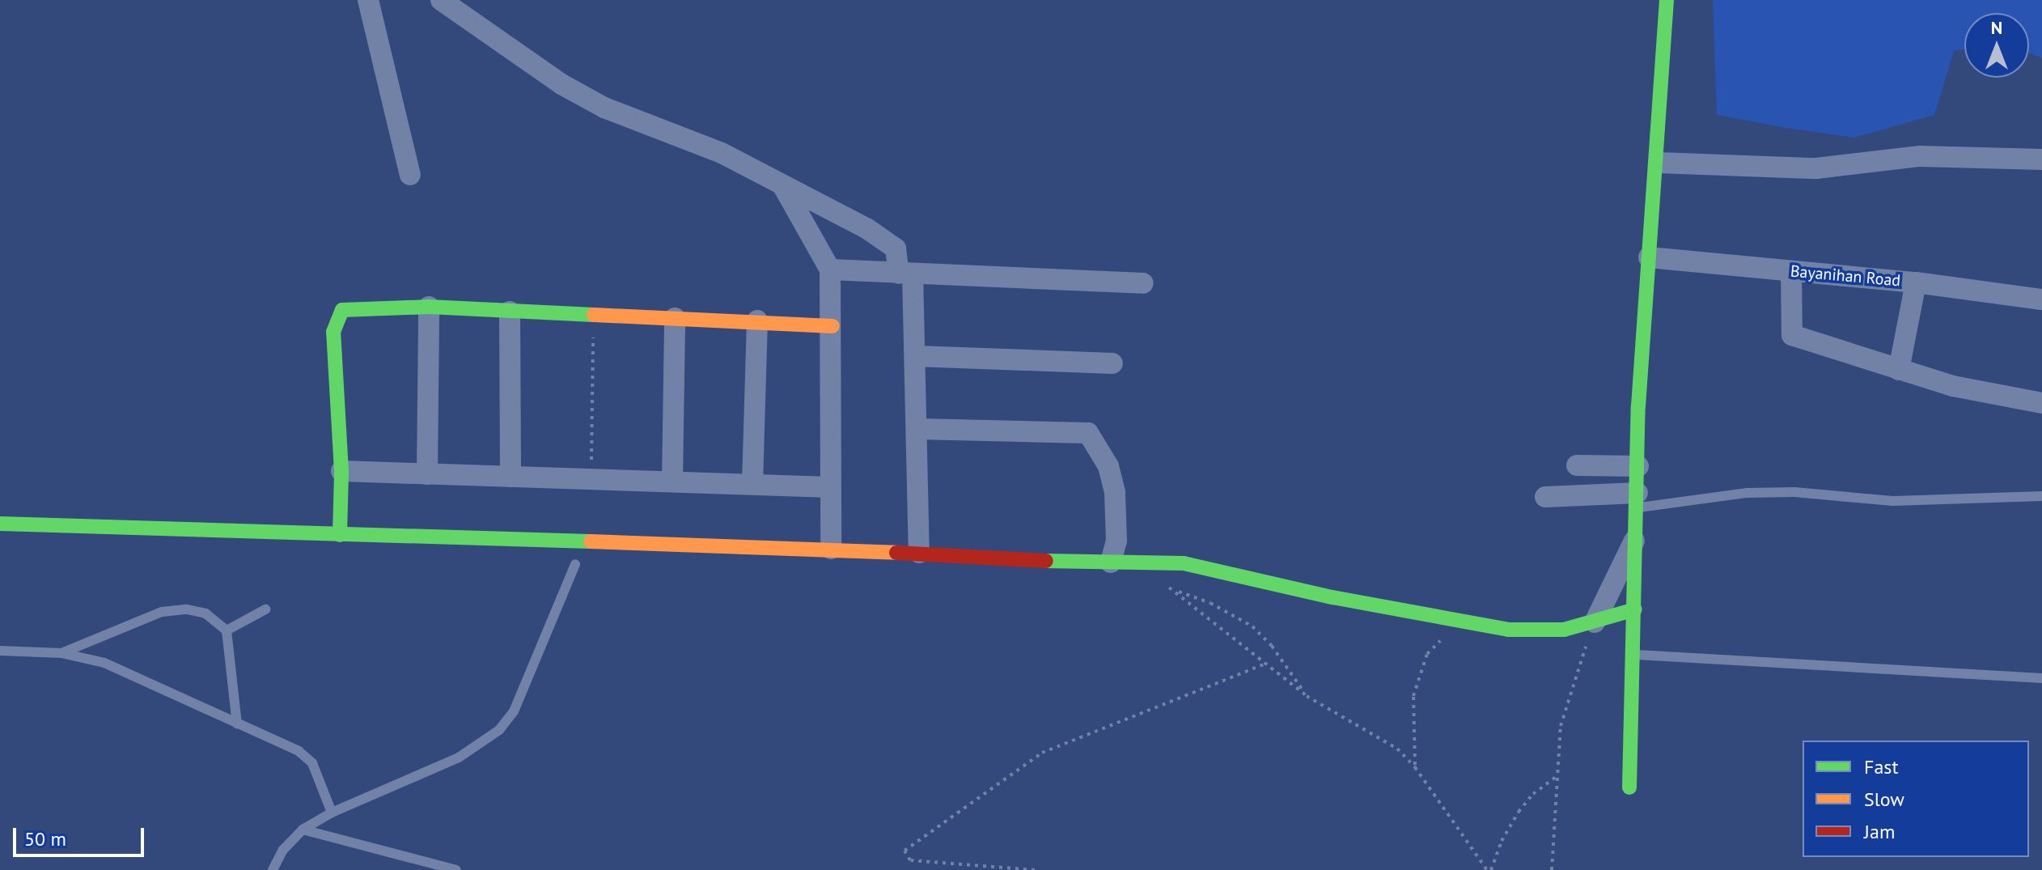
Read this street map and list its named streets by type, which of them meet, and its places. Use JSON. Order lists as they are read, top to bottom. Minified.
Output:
{"streets":{"street":["Bayanihan Road"]},"legend":["Fast","Slow","Jam"],"scale_bar":"50 m","north":"top"}
